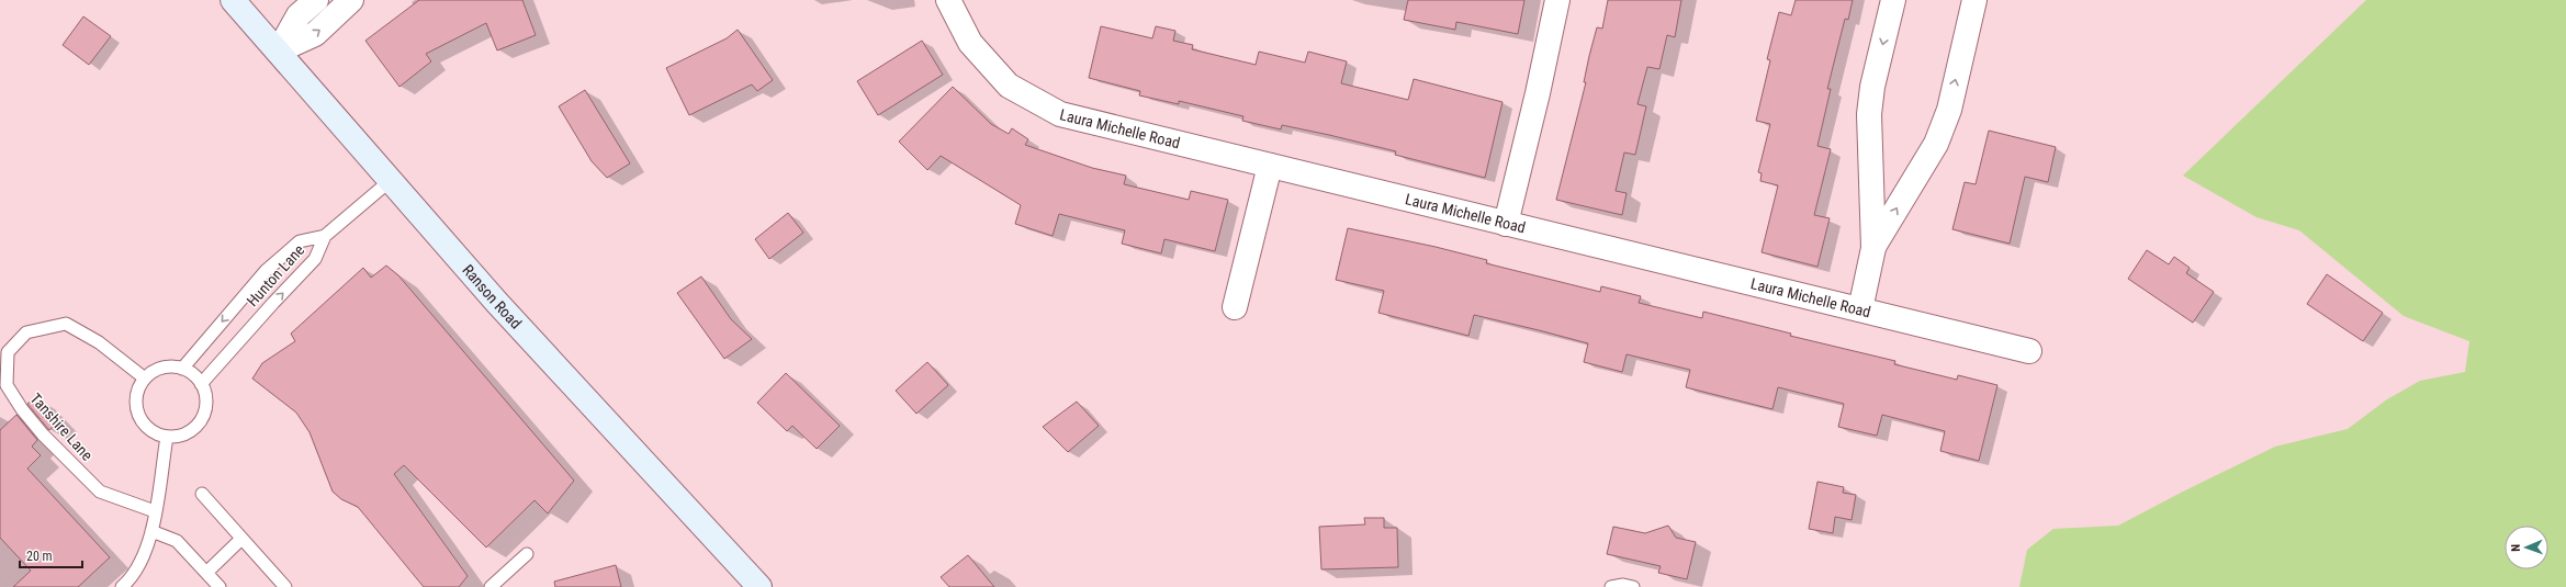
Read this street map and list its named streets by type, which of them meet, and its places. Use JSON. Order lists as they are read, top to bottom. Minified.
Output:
{"streets":{"street":["Laura Michelle Road","Ranson Road"],"lane":["Hunton Lane","Tanshire Lane"]},"crossings":[["Hunton Lane","Tanshire Lane"]],"scale_bar":"20 m","north":"left"}
